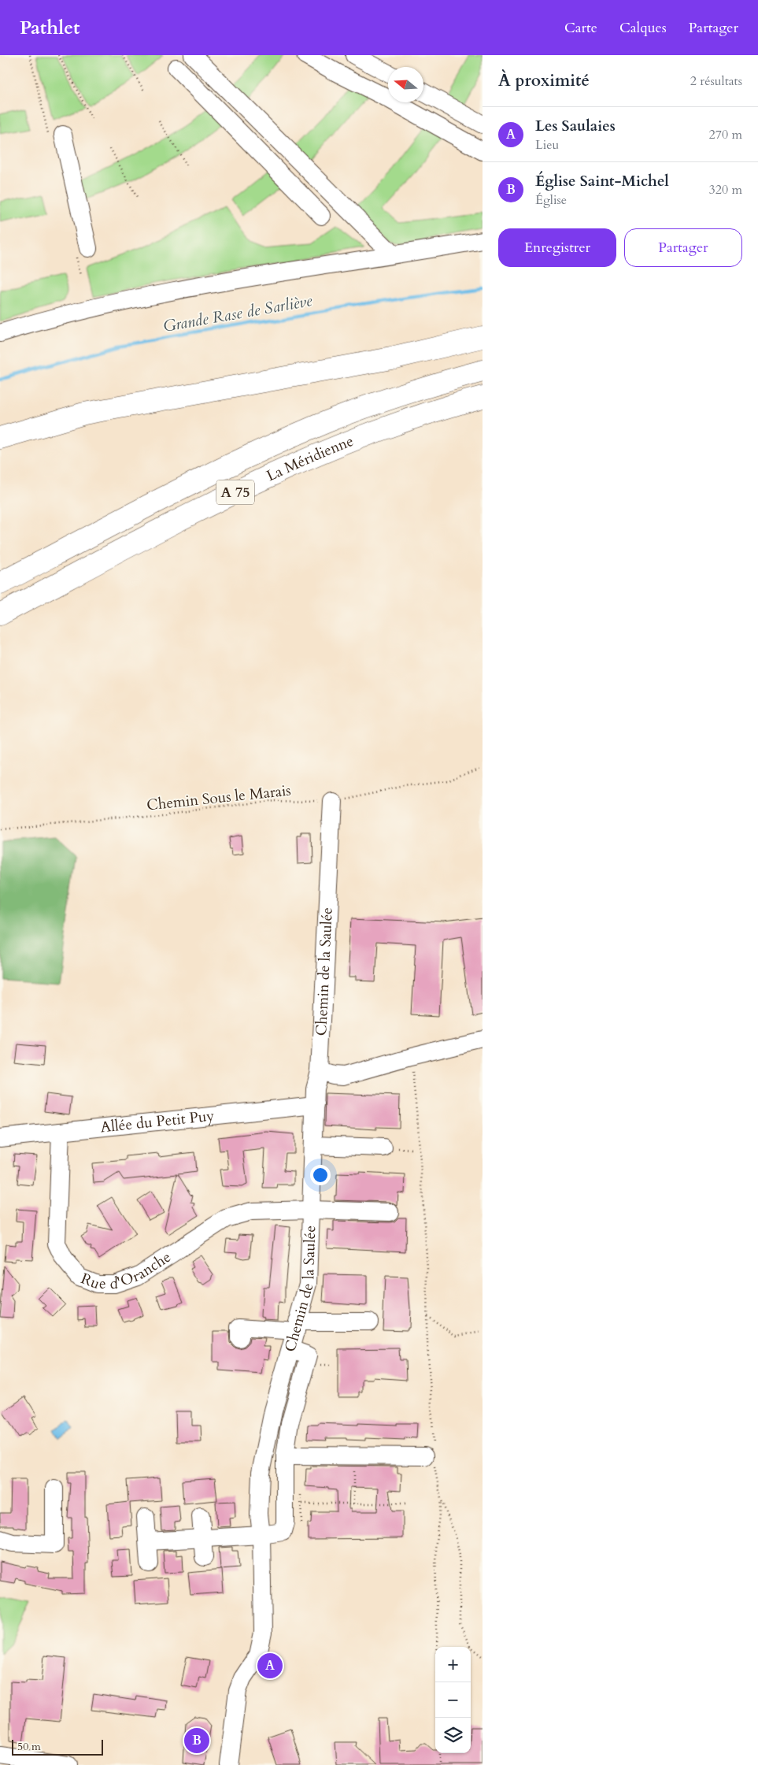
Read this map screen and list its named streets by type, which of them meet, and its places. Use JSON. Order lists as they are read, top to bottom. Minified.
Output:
{"streets":{"highway":["La Méridienne","A 75"],"street":["Chemin de la Saulée","Allée du Petit Puy","Rue d'Oranche"],"path":["Chemin Sous le Marais"]},"crossings":[["Chemin Sous le Marais","Chemin de la Saulée"],["Chemin de la Saulée","Allée du Petit Puy"],["Chemin de la Saulée","Rue d'Oranche"],["Allée du Petit Puy","Rue d'Oranche"]],"water":["Grande Rase de Sarliève"],"scale_bar":"50 m","north":"left","page":{"header":"Pathlet","nav":["Carte","Calques","Partager"],"heading":["À proximité","2 résultats"],"list":[{"mark":"A","name":"Les Saulaies","note":"Lieu","value":"270 m"},{"mark":"B","name":"Église Saint-Michel","note":"Église","value":"320 m"}],"buttons":["Enregistrer","Partager"],"map_buttons":["+","−"],"pins":["A","B"],"scale":"50 m"}}
